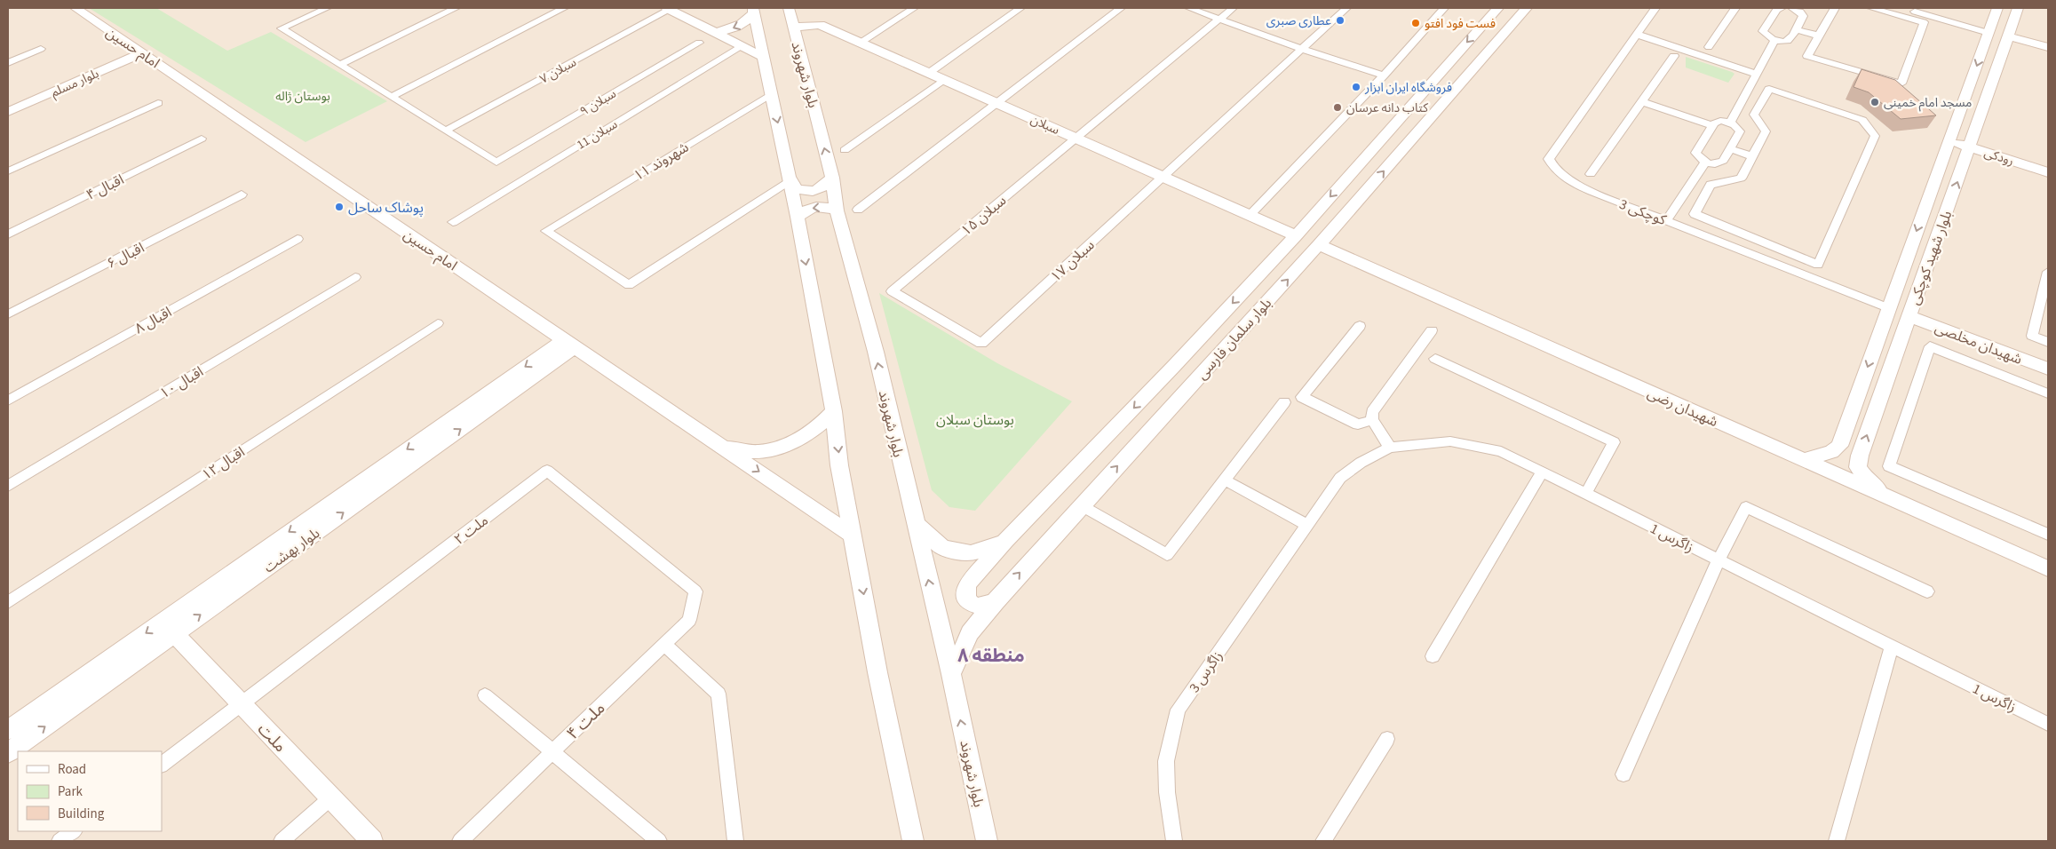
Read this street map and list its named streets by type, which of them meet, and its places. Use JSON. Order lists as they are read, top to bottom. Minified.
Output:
{"streets":{"main road":["امام حسین","بلوار شهروند","بلوار مسلم","رودکی","بلوار شهید کوچکی","بلوار سلمان فارسی","شهیدان مخلصی","شهیدان رضی","بلوار بهشت"],"street":["سبلان ۷","سبلان ۹","سبلان","سبلان 11","شهروند ۱۱","اقبال ۴","کوچکی 3","سبلان ۱۵","اقبال ۶","سبلان ۱۷","اقبال ۸","اقبال ۱۰","اقبال ۱۲","ملت ۲","زاگرس 1","زاگرس 3","ملت ۴","ملت"]},"crossings":[["امام حسین","بلوار مسلم"],["امام حسین","بلوار بهشت"],["بلوار شهروند","سبلان"],["بلوار شهروند","بلوار سلمان فارسی"],["سبلان","سبلان ۱۵"],["سبلان","سبلان ۱۷"],["سبلان","بلوار سلمان فارسی"],["رودکی","بلوار شهید کوچکی"],["کوچکی 3","بلوار شهید کوچکی"],["سبلان ۱۵","سبلان ۱۷"],["بلوار شهید کوچکی","شهیدان مخلصی"],["بلوار سلمان فارسی","شهیدان رضی"],["ملت ۲","ملت ۴"],["ملت ۲","ملت"],["زاگرس 1","زاگرس 3"],["بلوار بهشت","ملت"]],"districts":["منطقه ۸"],"parks":["بوستان ژاله","بوستان سبلان"],"places":["عطاری صبری","فست فود افتو","فروشگاه ایران ابزار","مسجد امام خمینی","کتاب دانه عرسان","پوشاک ساحل"],"legend":["Road","Park","Building"]}
